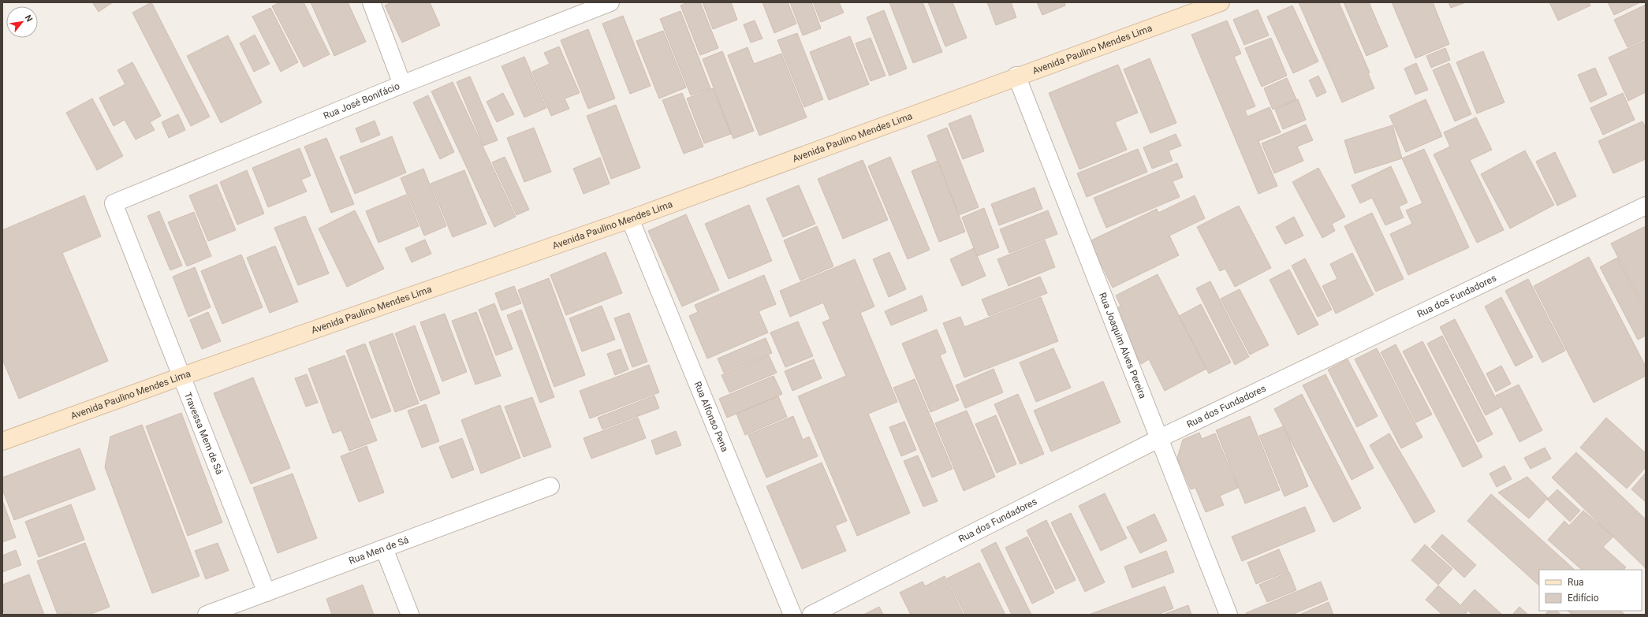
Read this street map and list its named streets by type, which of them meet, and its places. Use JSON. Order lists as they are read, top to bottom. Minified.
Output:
{"streets":{"main road":["Avenida Paulino Mendes Lima"],"street":["Rua José Bonifácio","Rua dos Fundadores","Rua Joaquim Alves Pereira","Rua Alfonso Pena","Travessa Mem de Sá","Rua Men de Sá"]},"crossings":[["Avenida Paulino Mendes Lima","Rua Joaquim Alves Pereira"],["Avenida Paulino Mendes Lima","Rua Alfonso Pena"],["Avenida Paulino Mendes Lima","Travessa Mem de Sá"],["Rua José Bonifácio","Travessa Mem de Sá"],["Rua dos Fundadores","Rua Joaquim Alves Pereira"],["Travessa Mem de Sá","Rua Men de Sá"]],"legend":["Rua","Edifício"],"north":"top right"}
